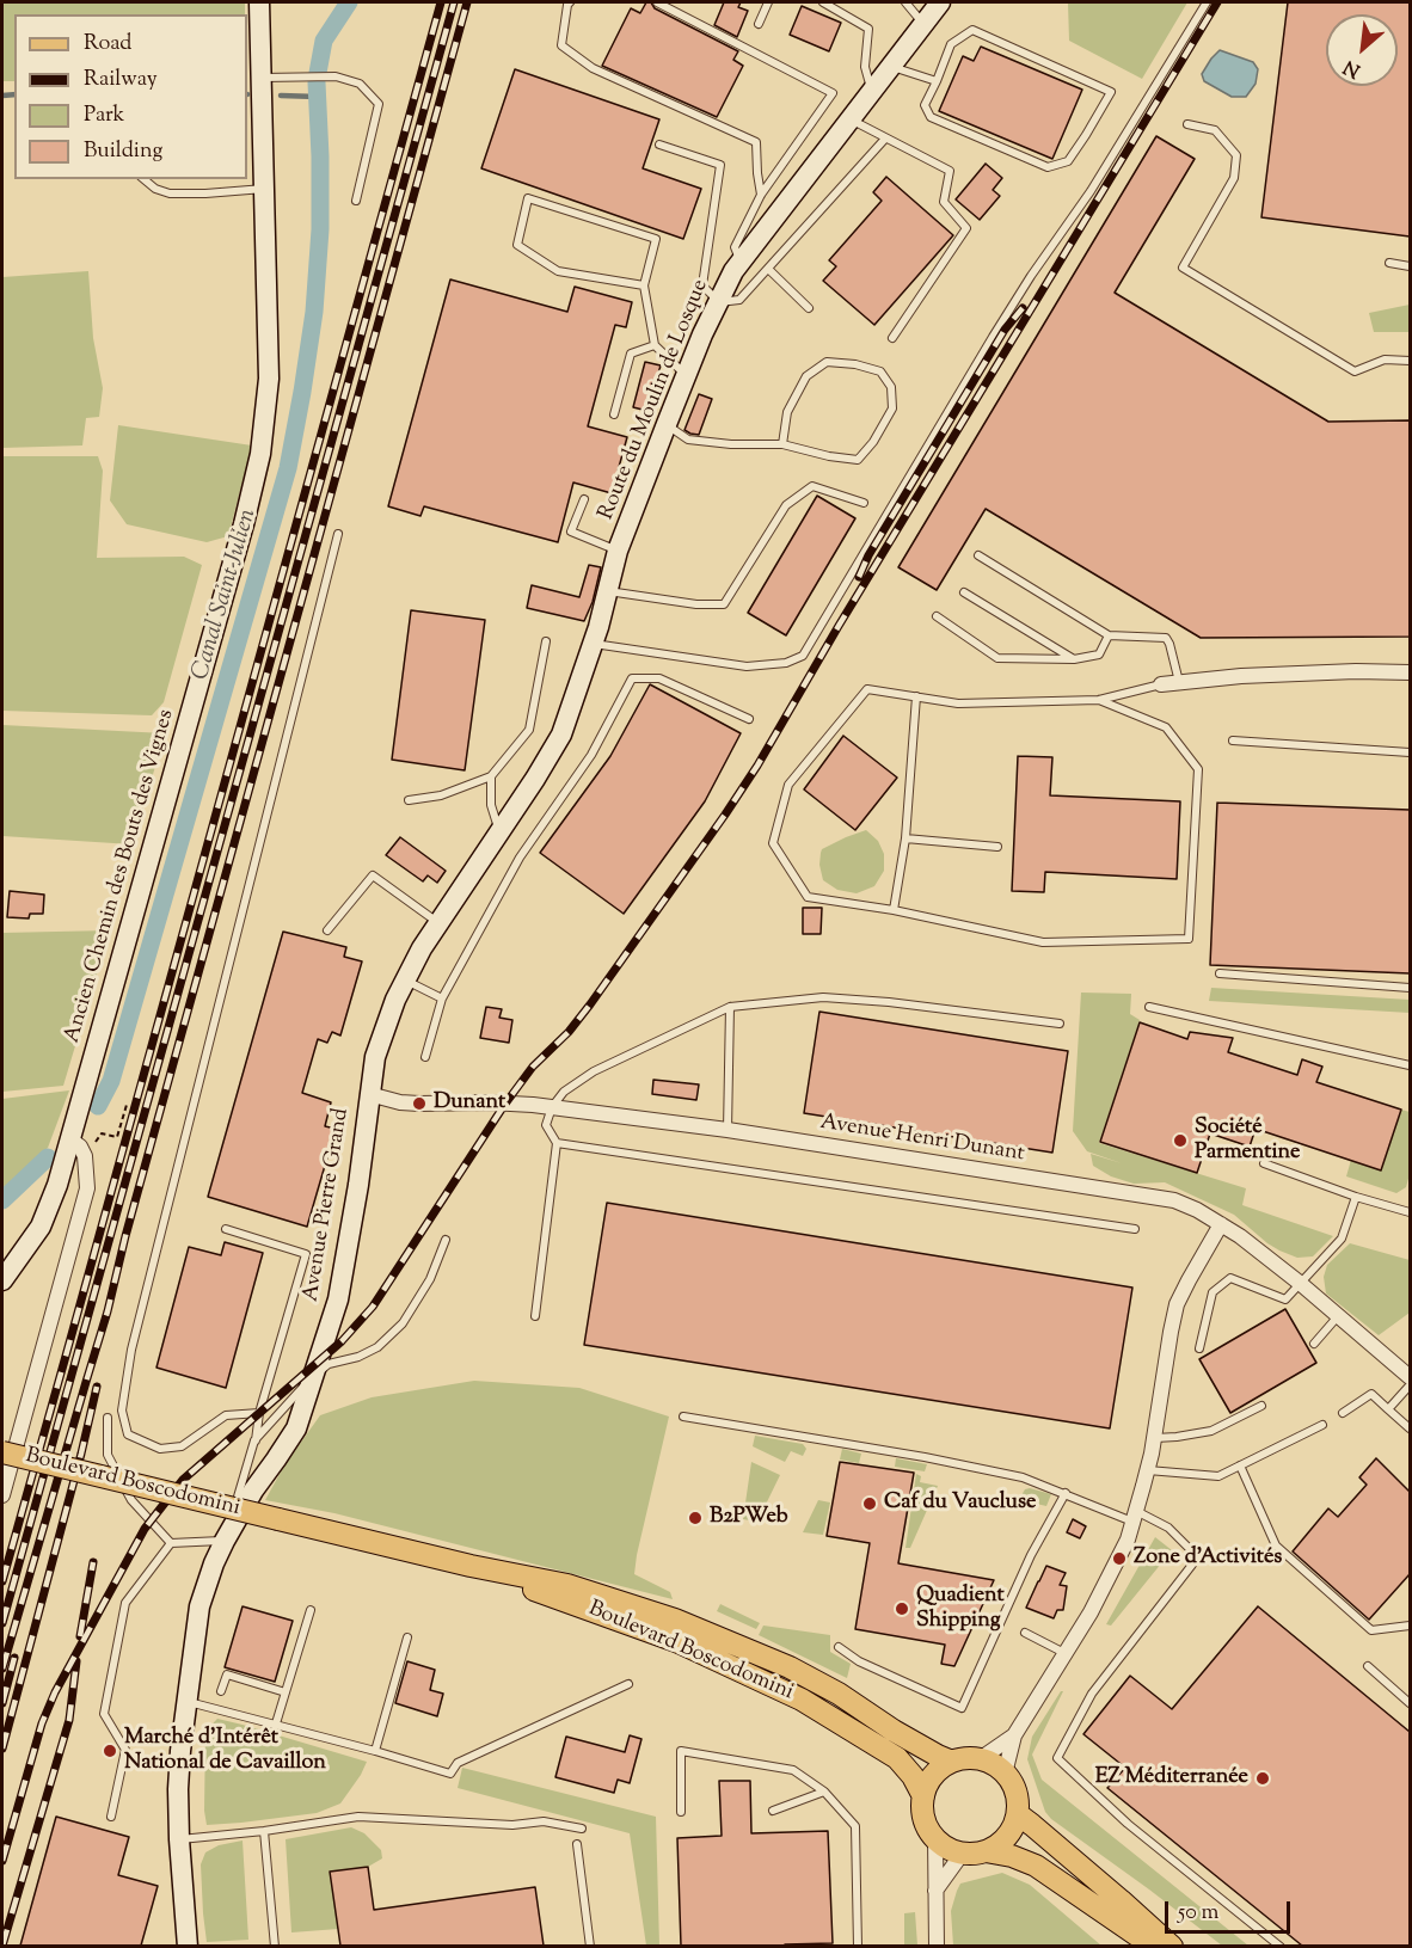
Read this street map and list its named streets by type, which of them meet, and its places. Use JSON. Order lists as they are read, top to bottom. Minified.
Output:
{"streets":{"main road":["Boulevard Boscodomini"],"street":["Route du Moulin de Losque","Ancien Chemin des Bouts des Vignes","Avenue Henri Dunant","Avenue Pierre Grand"]},"crossings":[["Route du Moulin de Losque","Avenue Pierre Grand"],["Avenue Henri Dunant","Avenue Pierre Grand"]],"water":["Canal Saint-Julien"],"places":["Dunant","Société Parmentine","Caf du Vaucluse","B2PWeb","Zone d'Activités","Quadient Shipping","Marché d'Intérêt National de Cavaillon","EZ Méditerranée"],"legend":["Road","Railway","Park","Building"],"scale_bar":"50 m","north":"bottom left"}
